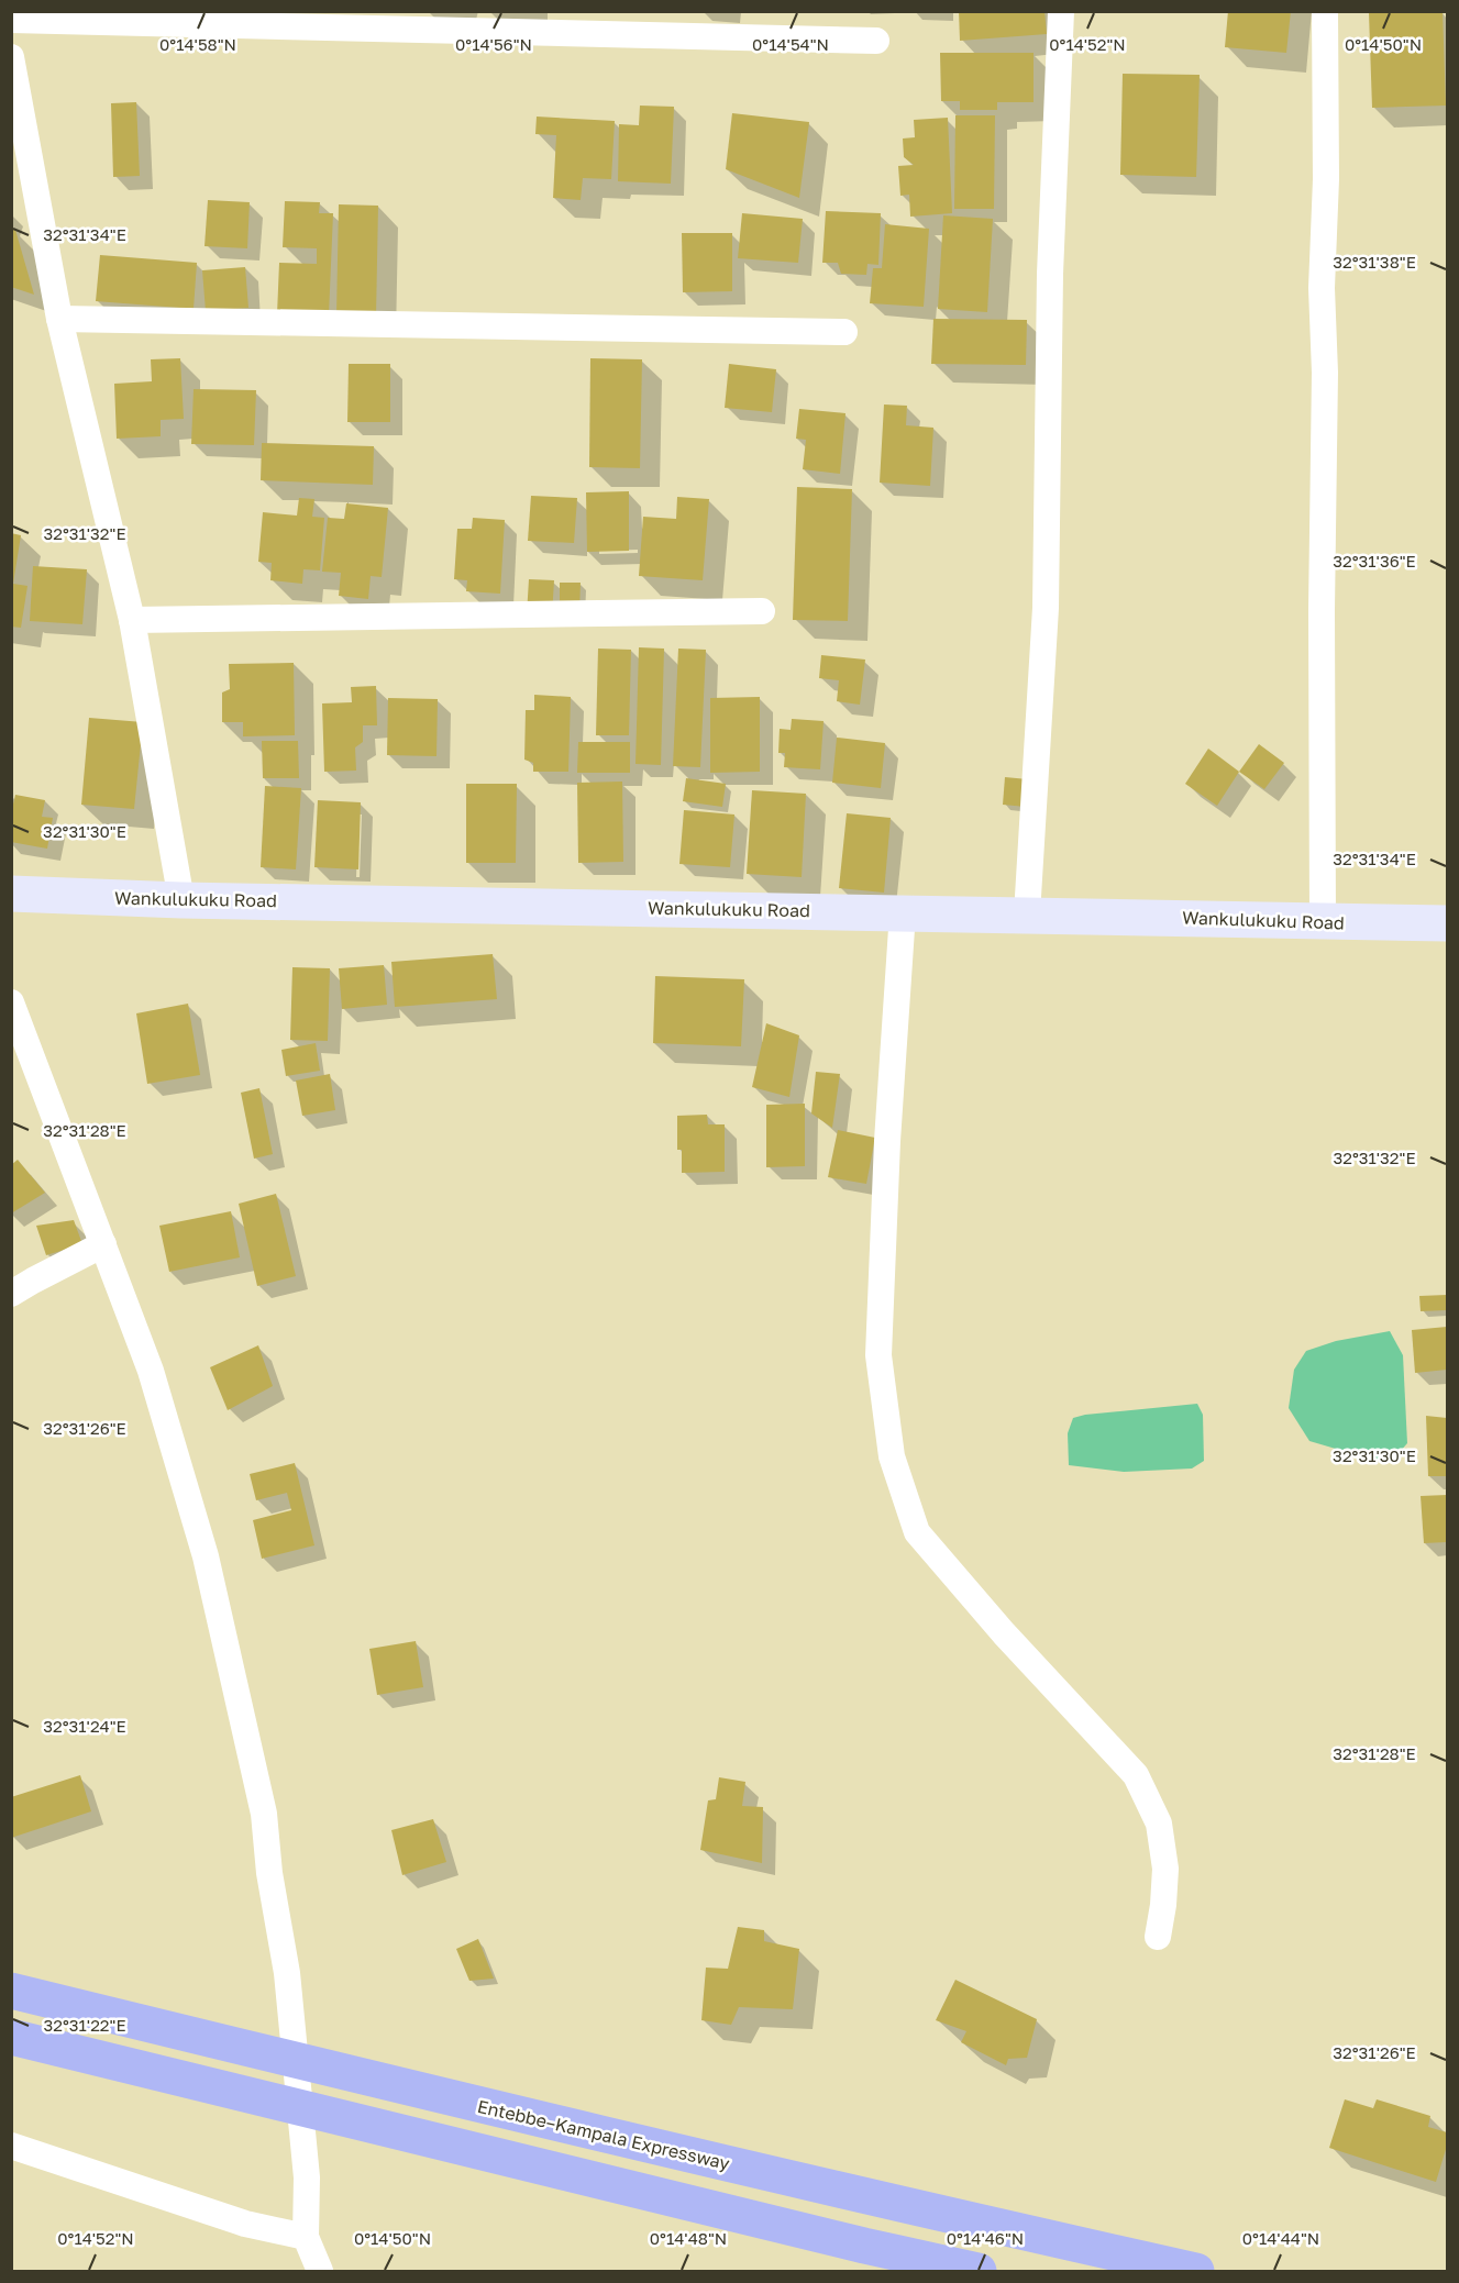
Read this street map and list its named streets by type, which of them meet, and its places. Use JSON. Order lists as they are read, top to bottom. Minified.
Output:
{"streets":{"highway":["Entebbe–Kampala Expressway"],"main road":["Wankulukuku Road"]},"coordinates":["0°14'58\"N","0°14'56\"N","0°14'54\"N","0°14'52\"N","0°14'50\"N","32°31'34\"E","32°31'38\"E","32°31'32\"E","32°31'36\"E","32°31'30\"E","32°31'28\"E","32°31'26\"E","32°31'24\"E","32°31'22\"E","0°14'48\"N","0°14'46\"N","0°14'44\"N"]}
